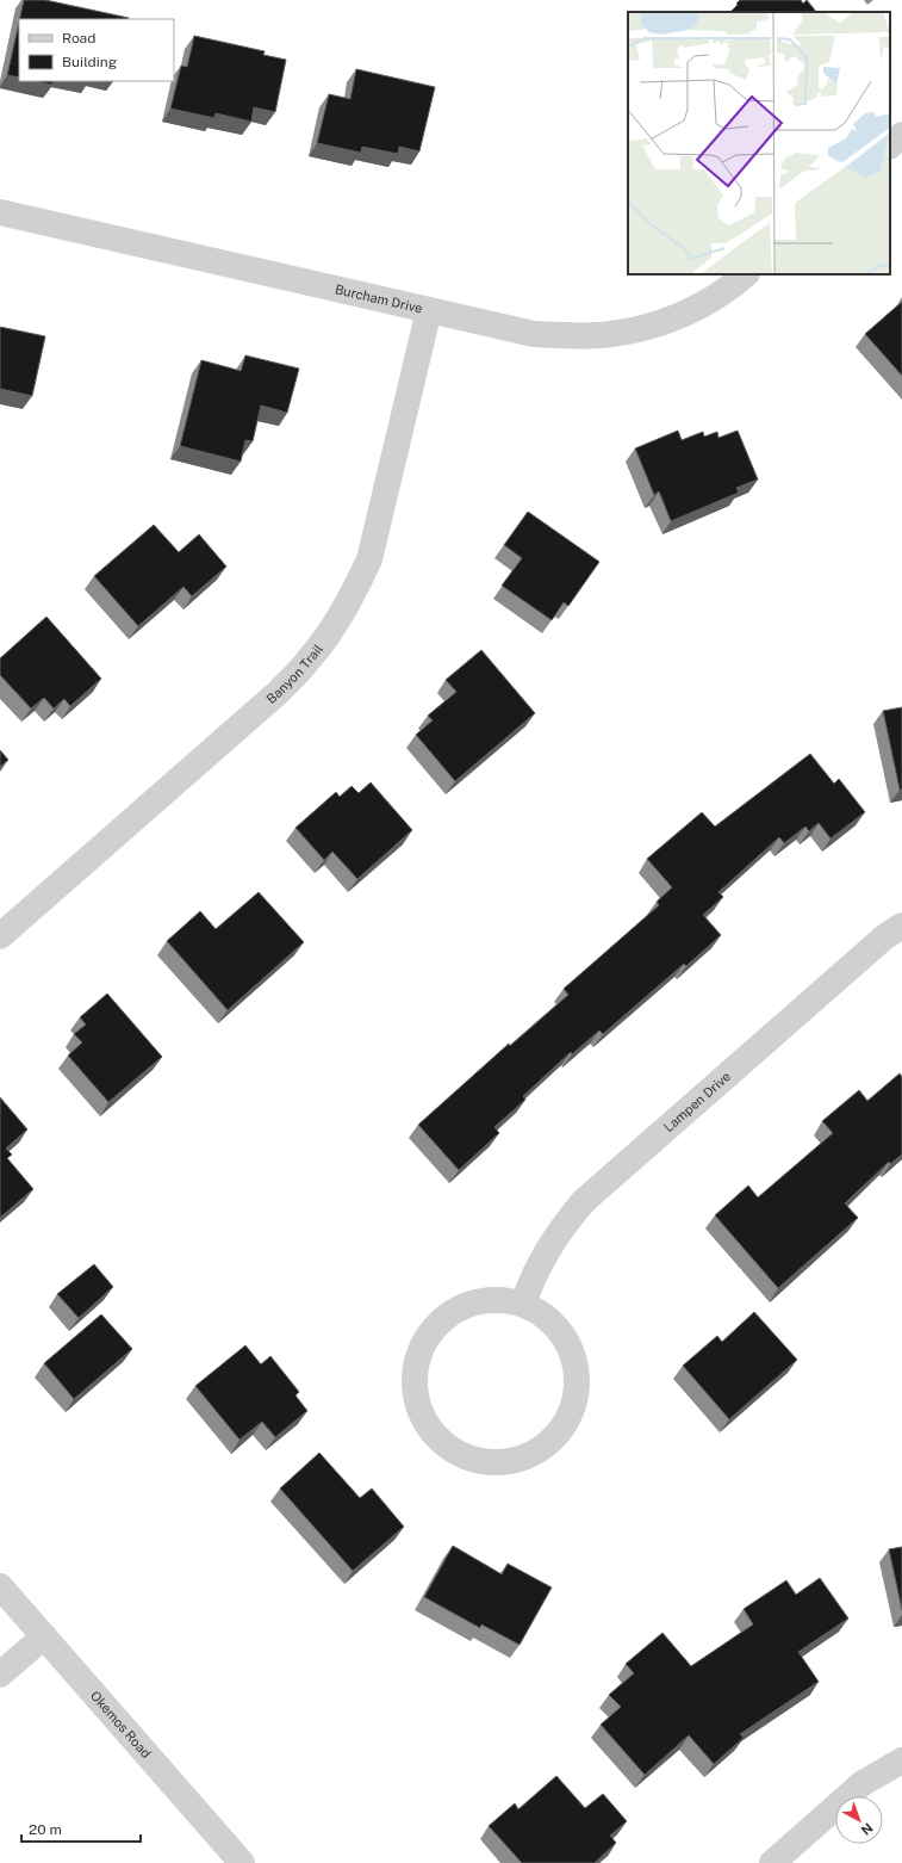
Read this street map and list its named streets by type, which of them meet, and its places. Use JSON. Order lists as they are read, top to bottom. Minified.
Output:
{"streets":{"street":["Burcham Drive","Banyon Trail","Lampen Drive","Okemos Road"]},"crossings":[["Burcham Drive","Banyon Trail"]],"legend":["Road","Building"],"scale_bar":"20 m","north":"bottom right"}
